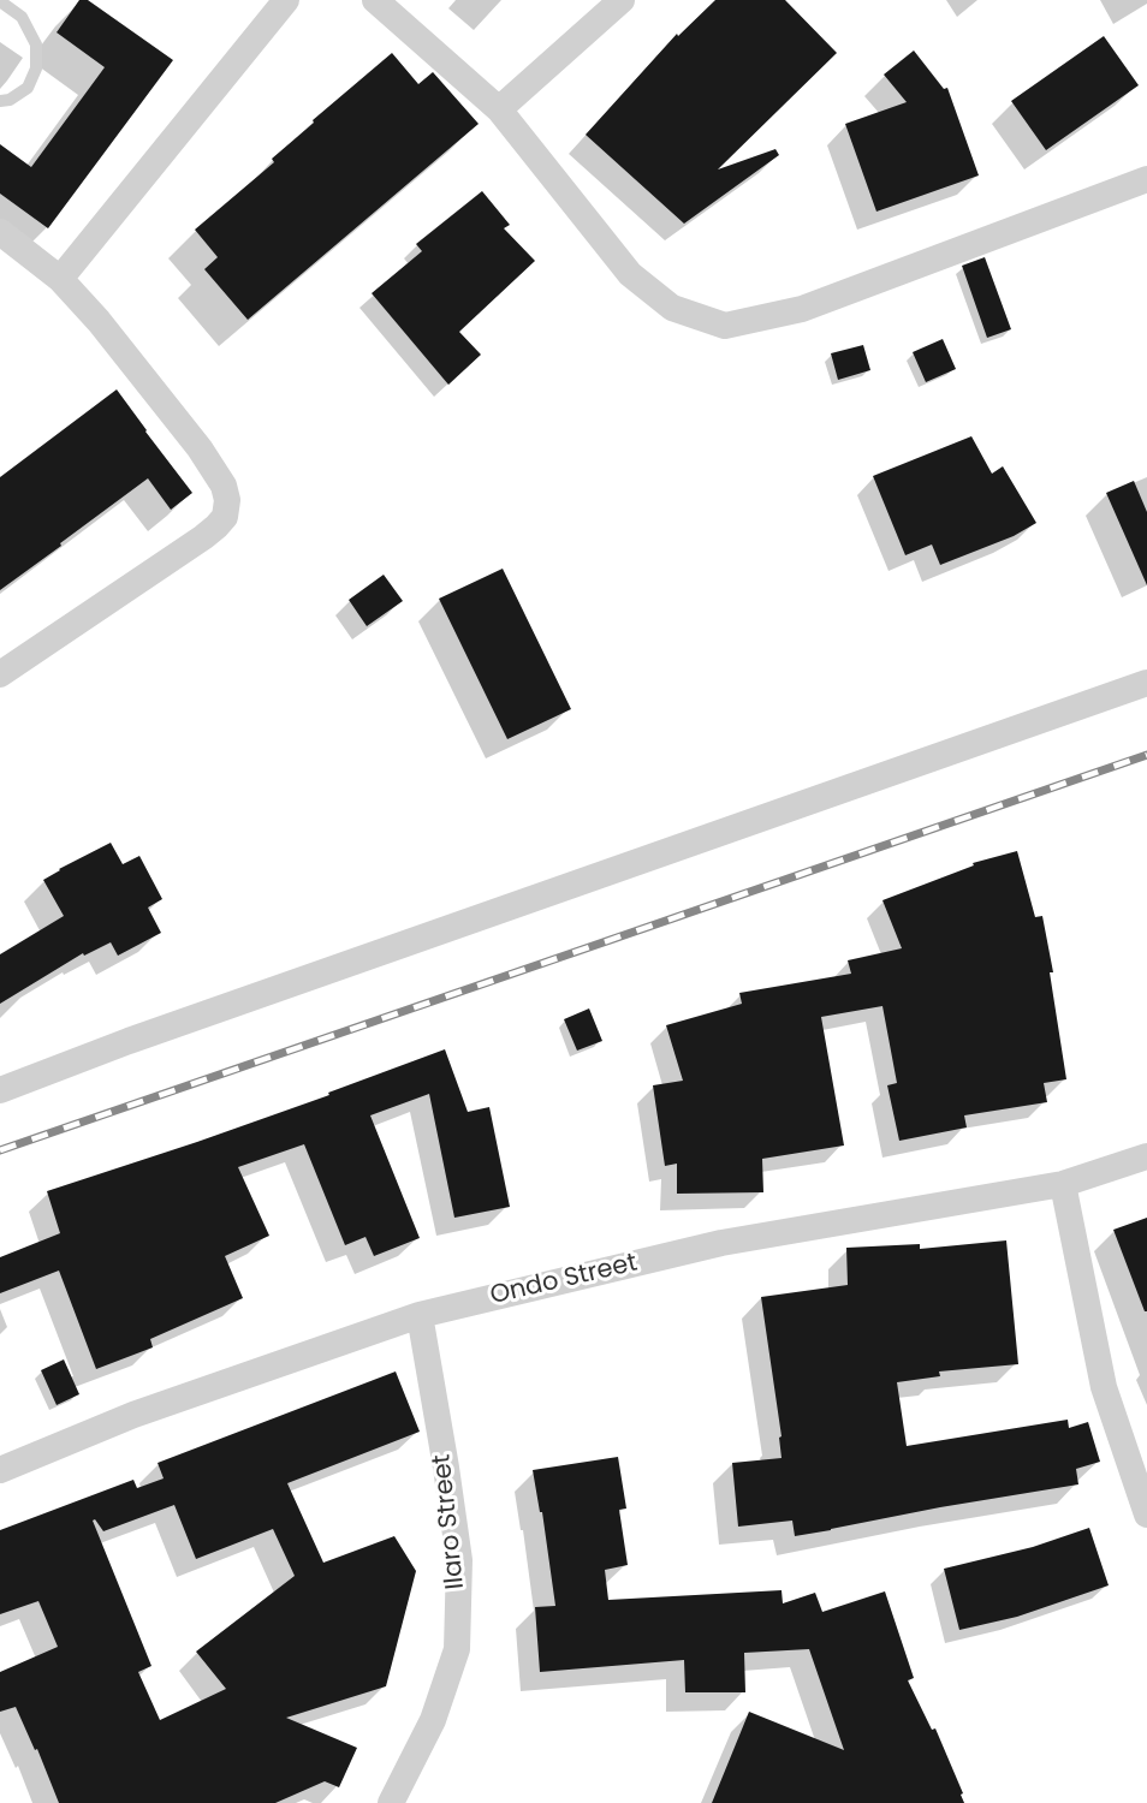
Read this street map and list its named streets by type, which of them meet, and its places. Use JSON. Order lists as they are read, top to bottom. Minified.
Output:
{"streets":{"street":["Ondo Street","Ilaro Street"]},"crossings":[["Ondo Street","Ilaro Street"]]}
